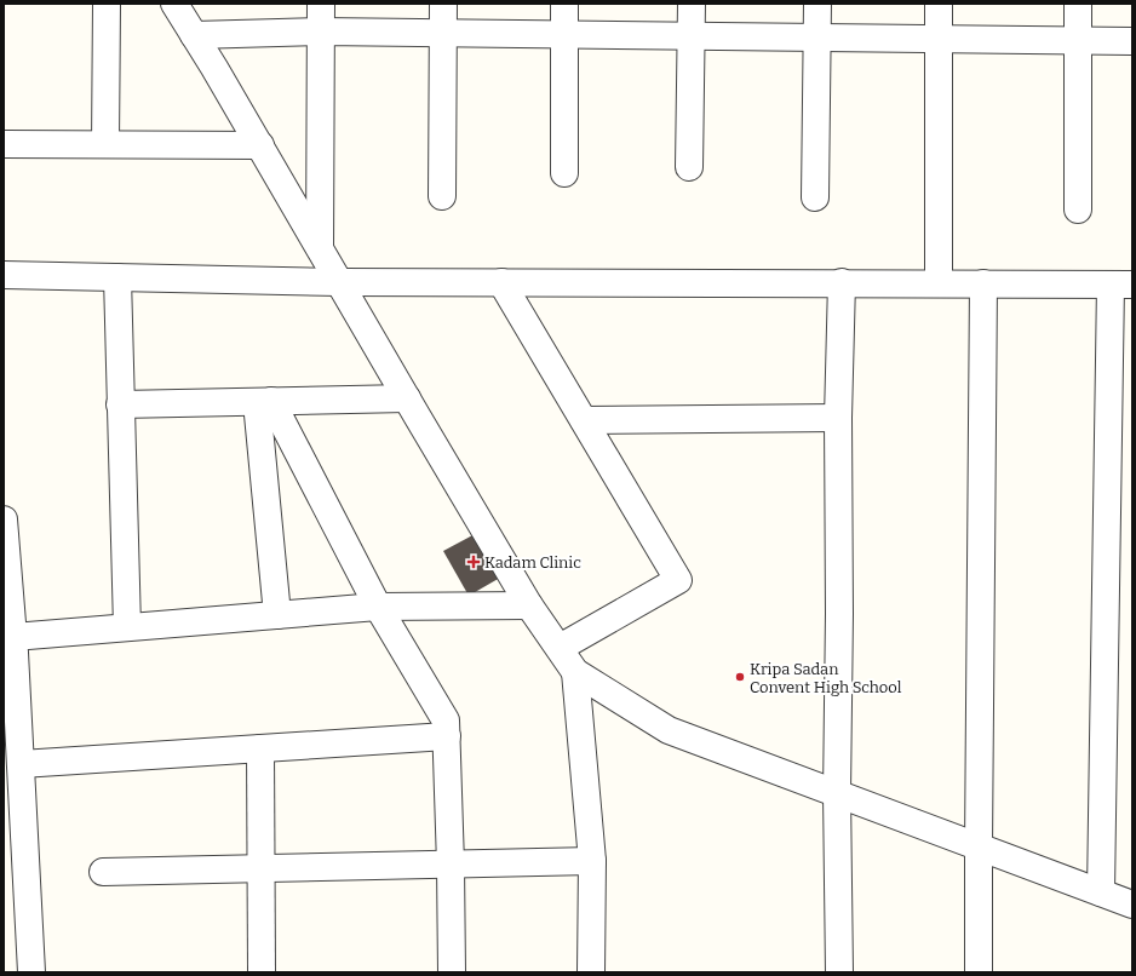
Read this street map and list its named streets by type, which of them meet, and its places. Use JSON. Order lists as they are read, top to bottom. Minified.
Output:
{"places":{"health":["Kadam Clinic"],"other":["Kripa Sadan Convent High School"]}}
